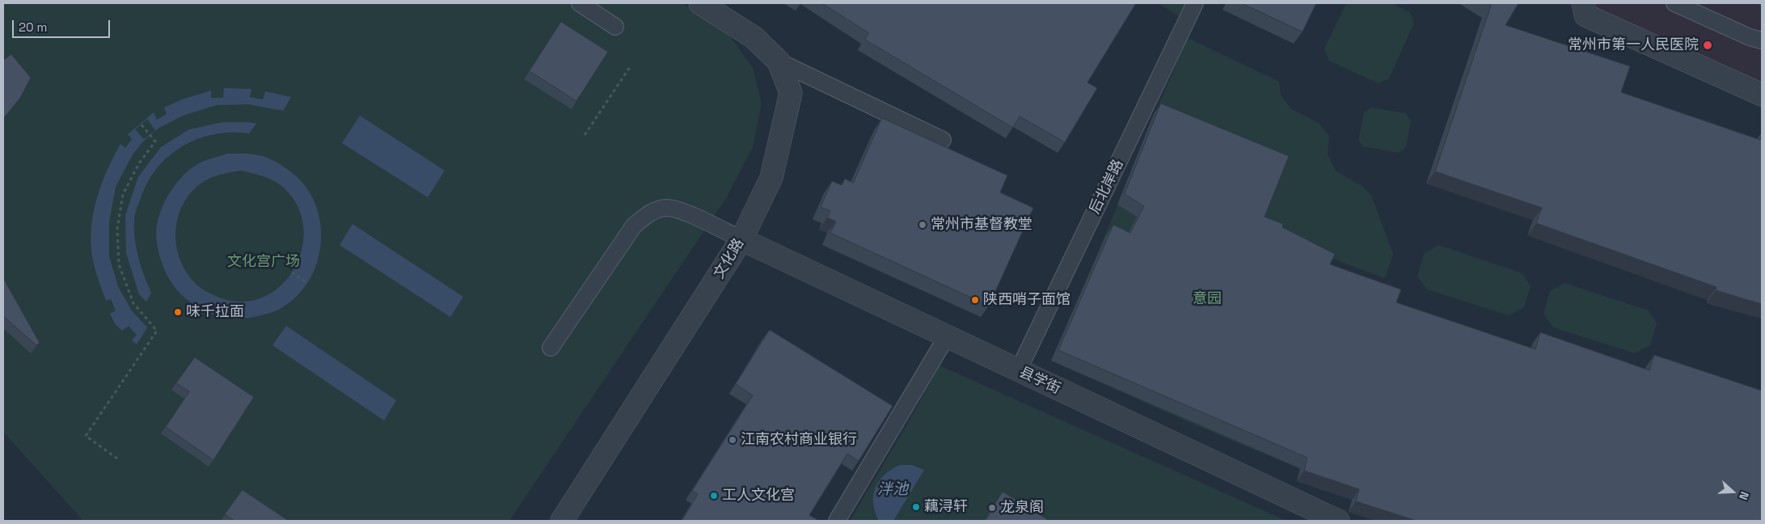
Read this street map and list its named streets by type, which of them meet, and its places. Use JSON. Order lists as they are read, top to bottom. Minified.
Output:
{"streets":{"street":["文化路","县学街"],"lane":["后北岸路"]},"crossings":[["后北岸路","县学街"],["文化路","县学街"]],"water":["泮池"],"parks":["文化宫广场","意园"],"places":["常州市第一人民医院","常州市基督教堂","陕西哨子面馆","味千拉面","江南农村商业银行","工人文化宫","藕浔轩","龙泉阁"],"scale_bar":"20 m","north":"right"}
